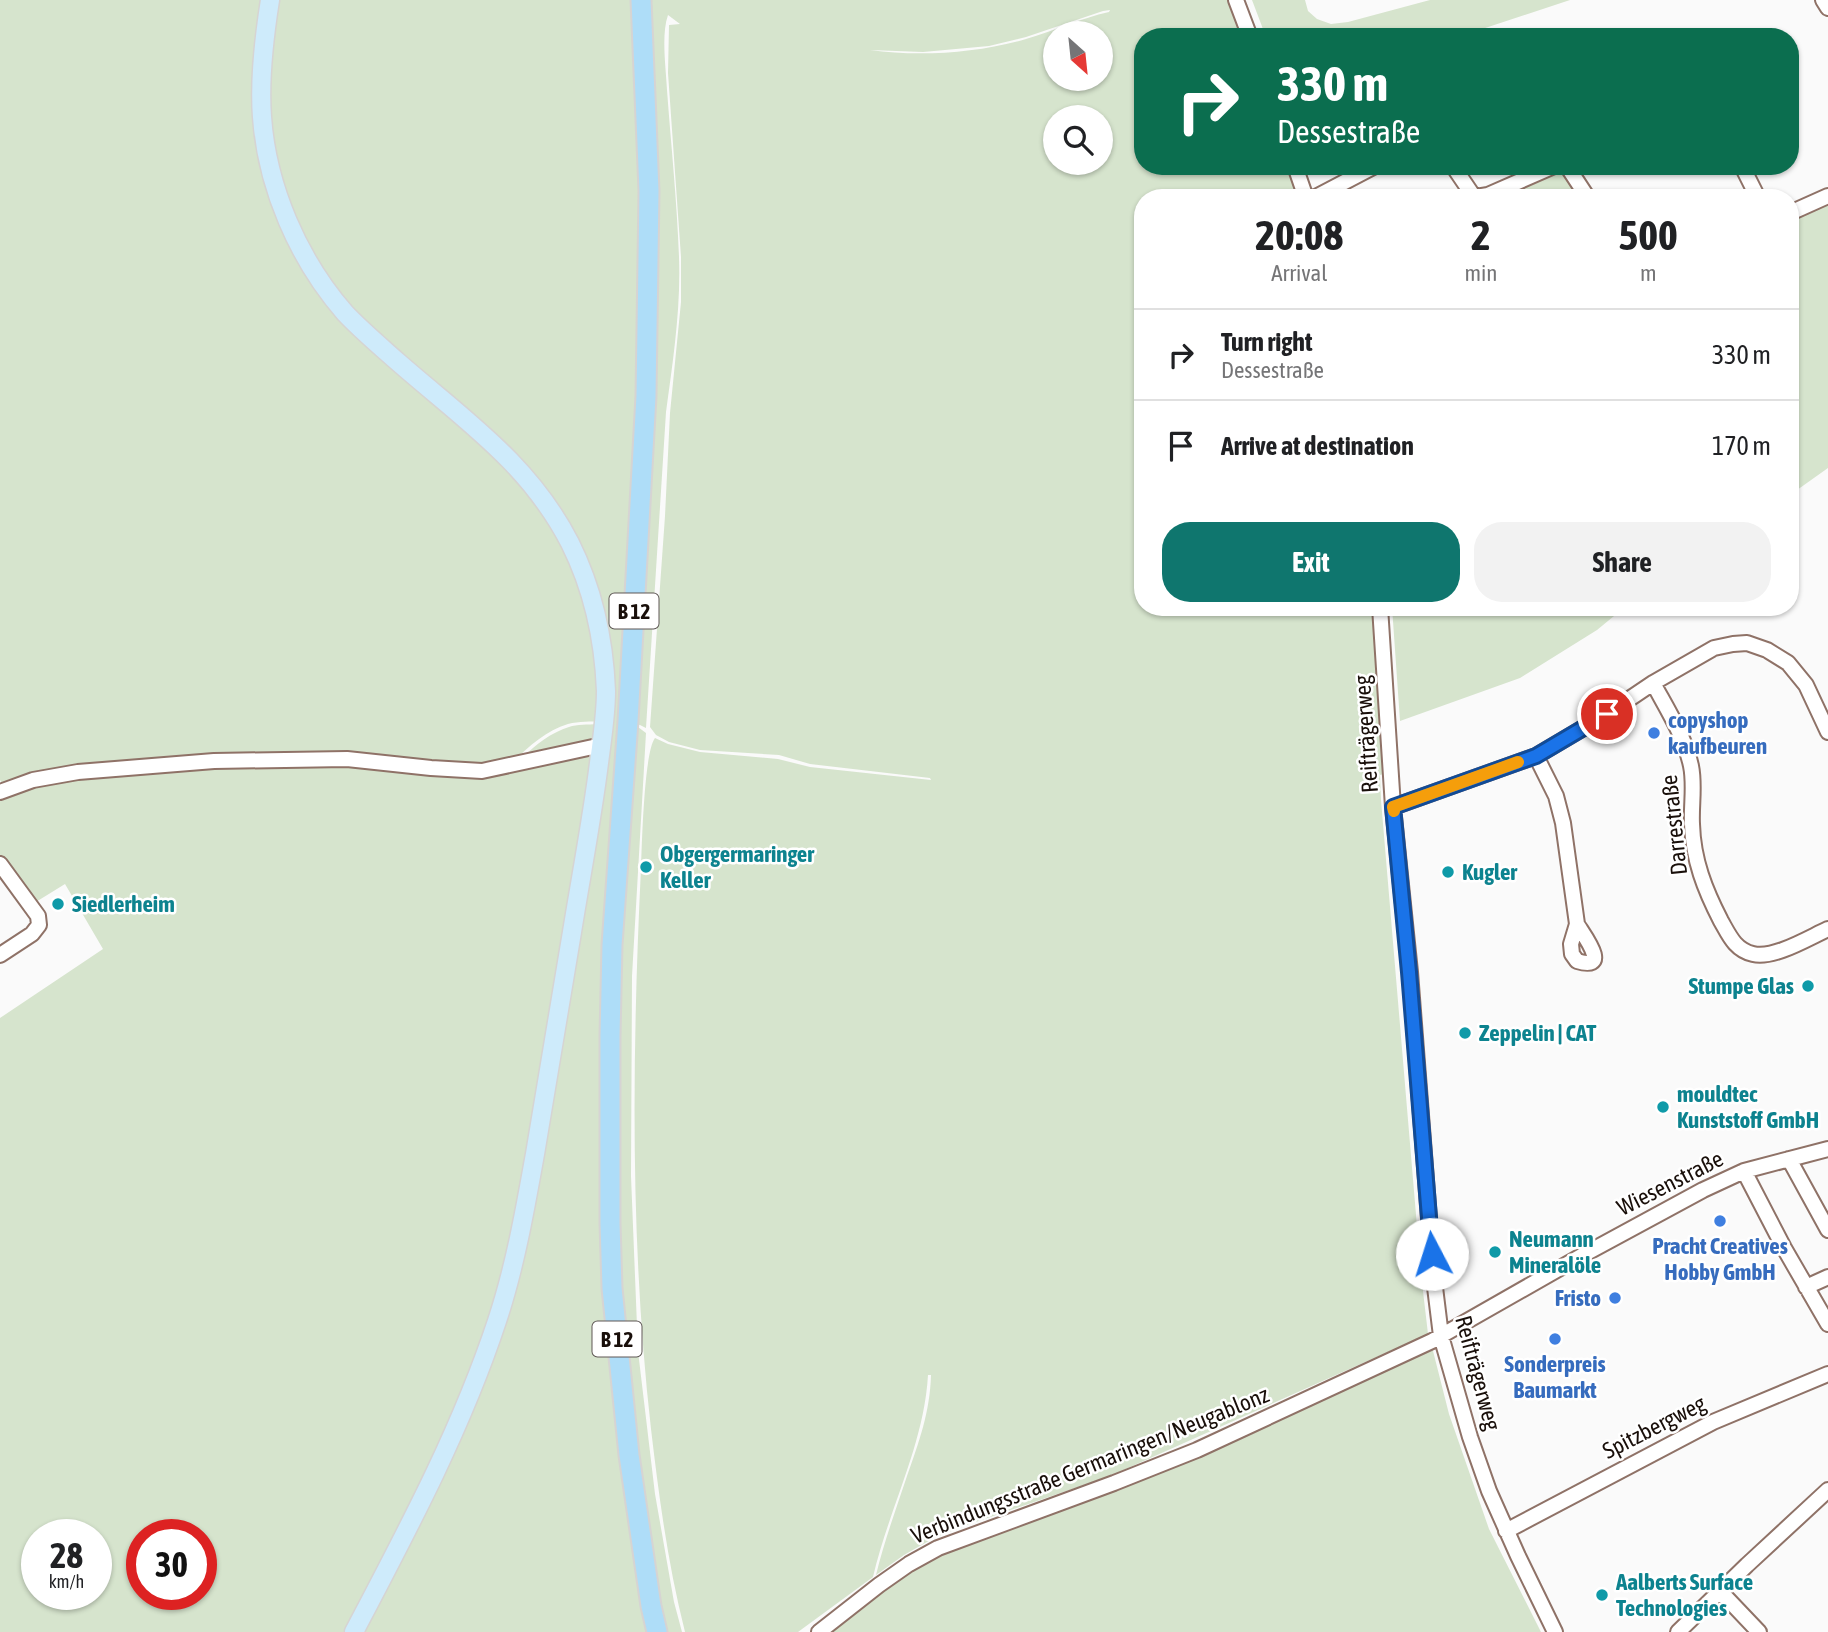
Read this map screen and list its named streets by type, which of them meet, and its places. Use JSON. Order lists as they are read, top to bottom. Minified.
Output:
{"streets":{"highway":["B 12"],"street":["Reifträgerweg","Darrestraße","Wiesenstraße","Spitzbergweg","Verbindungsstraße Germaringen/Neugablonz"]},"crossings":[["Reifträgerweg","Wiesenstraße"],["Reifträgerweg","Spitzbergweg"],["Wiesenstraße","Verbindungsstraße Germaringen/Neugablonz"]],"places":["copyshop kaufbeuren","Obgergermaringer Keller","Kugler","Siedlerheim","Stumpe Glas","Zeppelin | CAT","mouldtec Kunststoff GmbH","Pracht Creatives Hobby GmbH","Neumann Mineralöle","Fristo","Sonderpreis Baumarkt","Aalberts Surface Technologies"],"north":"bottom right","page":{"turn":["330 m","Dessestraße"],"eta":["20:08","Arrival","2","min","500","m"],"list":[{"name":"Turn right","note":"Dessestraße","value":"330 m"},{"name":"Arrive at destination","value":"170 m"}],"buttons":["Exit","Share"],"speed":"28 km/h","limit":"30"}}
